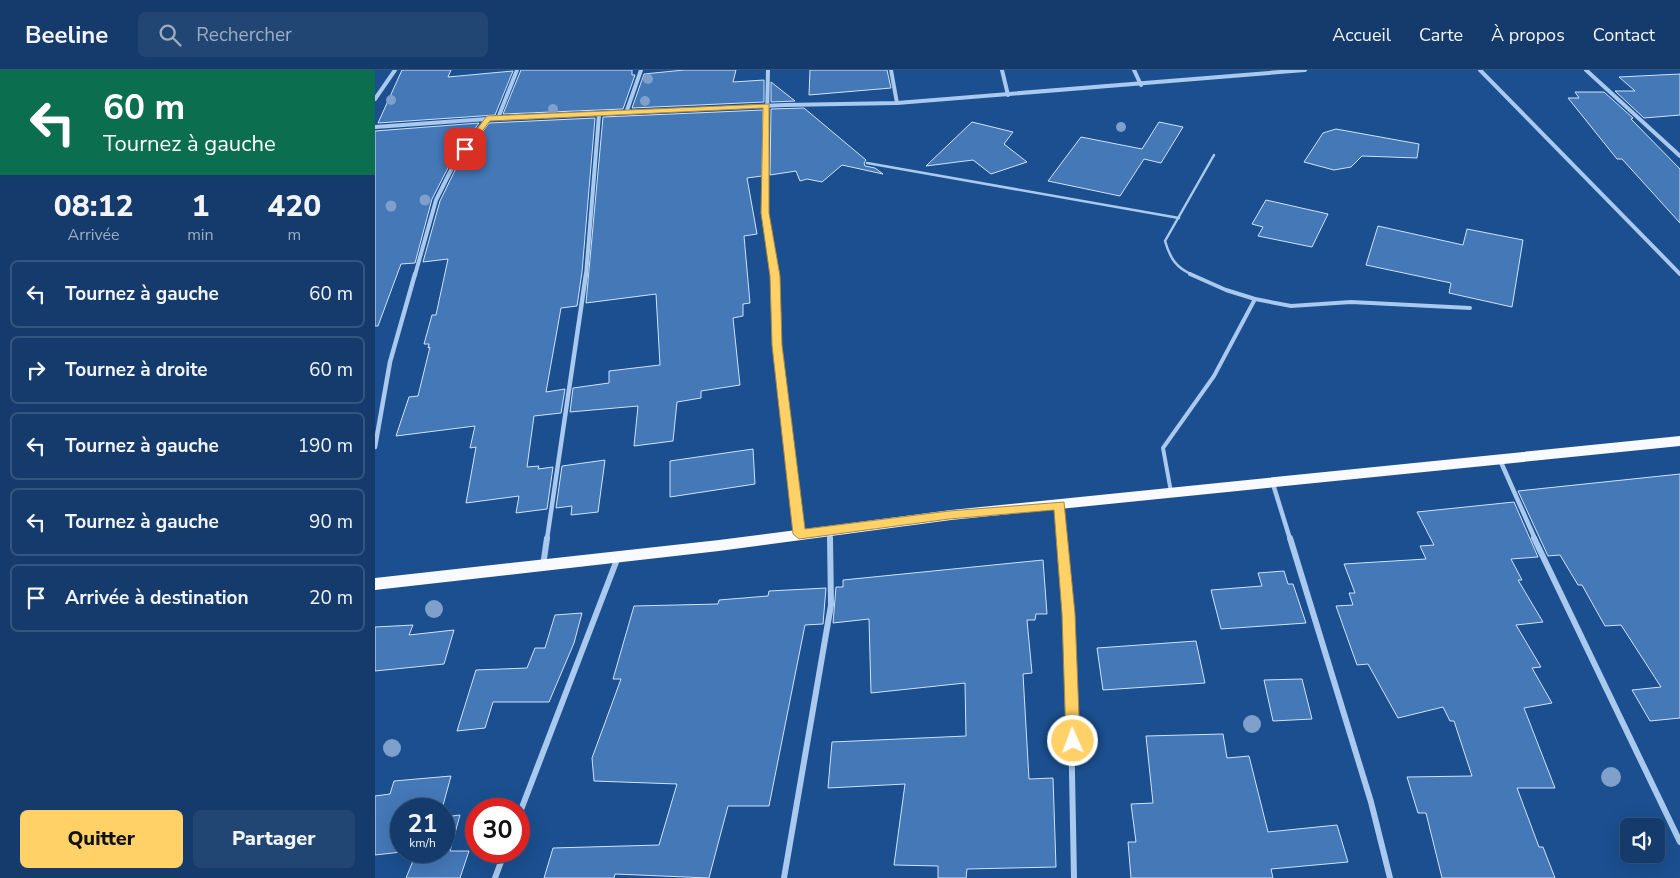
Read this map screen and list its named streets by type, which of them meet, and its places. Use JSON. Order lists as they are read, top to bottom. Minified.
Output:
{"page":{"header":"Beeline","search":"Rechercher","nav":["Accueil","Carte","À propos","Contact"],"turn":["60 m","Tournez à gauche"],"eta":["08:12","Arrivée","1","min","420","m"],"list":[{"name":"Tournez à gauche","value":"60 m"},{"name":"Tournez à droite","value":"60 m"},{"name":"Tournez à gauche","value":"190 m"},{"name":"Tournez à gauche","value":"90 m"},{"name":"Arrivée à destination","value":"20 m"}],"speed":"21 km/h","limit":"30","buttons":["Quitter","Partager"]}}
